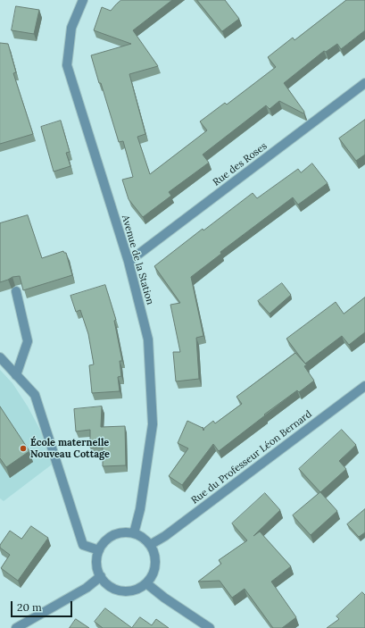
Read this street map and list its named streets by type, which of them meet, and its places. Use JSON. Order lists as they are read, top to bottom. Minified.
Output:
{"streets":{"street":["Rue des Roses","Avenue de la Station","Rue du Professeur Léon Bernard"]},"crossings":[["Rue des Roses","Avenue de la Station"],["Avenue de la Station","Rue du Professeur Léon Bernard"]],"places":["École maternelle Nouveau Cottage"],"scale_bar":"20 m"}
